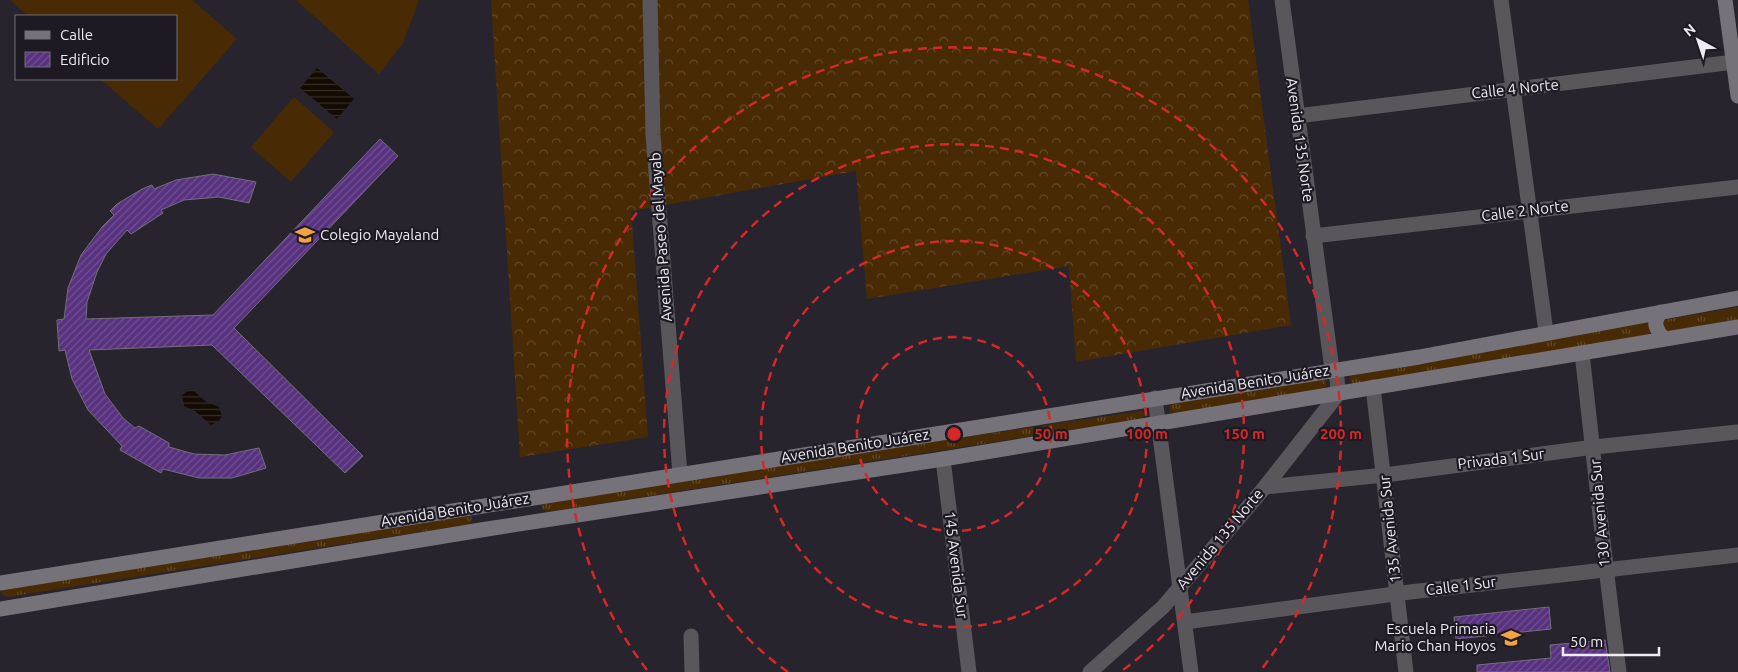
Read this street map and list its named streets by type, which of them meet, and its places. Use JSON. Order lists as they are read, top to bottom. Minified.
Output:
{"streets":{"main road":["Avenida Benito Juárez"],"street":["Calle 4 Norte","Avenida 135 Norte","Calle 2 Norte","Avenida Paseo del Mayab","Privada 1 Sur","130 Avenida Sur","135 Avenida Sur","145 Avenida Sur","Calle 1 Sur"]},"crossings":[["Calle 4 Norte","Avenida 135 Norte"],["Avenida 135 Norte","Calle 2 Norte"],["Avenida 135 Norte","Avenida Benito Juárez"],["Avenida 135 Norte","Privada 1 Sur"],["Avenida Paseo del Mayab","Avenida Benito Juárez"],["Avenida Benito Juárez","130 Avenida Sur"],["Avenida Benito Juárez","135 Avenida Sur"],["Avenida Benito Juárez","145 Avenida Sur"],["Privada 1 Sur","130 Avenida Sur"],["Privada 1 Sur","135 Avenida Sur"],["130 Avenida Sur","Calle 1 Sur"],["135 Avenida Sur","Calle 1 Sur"]],"places":{"school or university":["Colegio Mayaland","Escuela Primaria Mario Chan Hoyos"]},"legend":["Calle","Edificio"],"scale_bar":"50 m","north":"top left","rings":["50 m","100 m","150 m","200 m"]}
